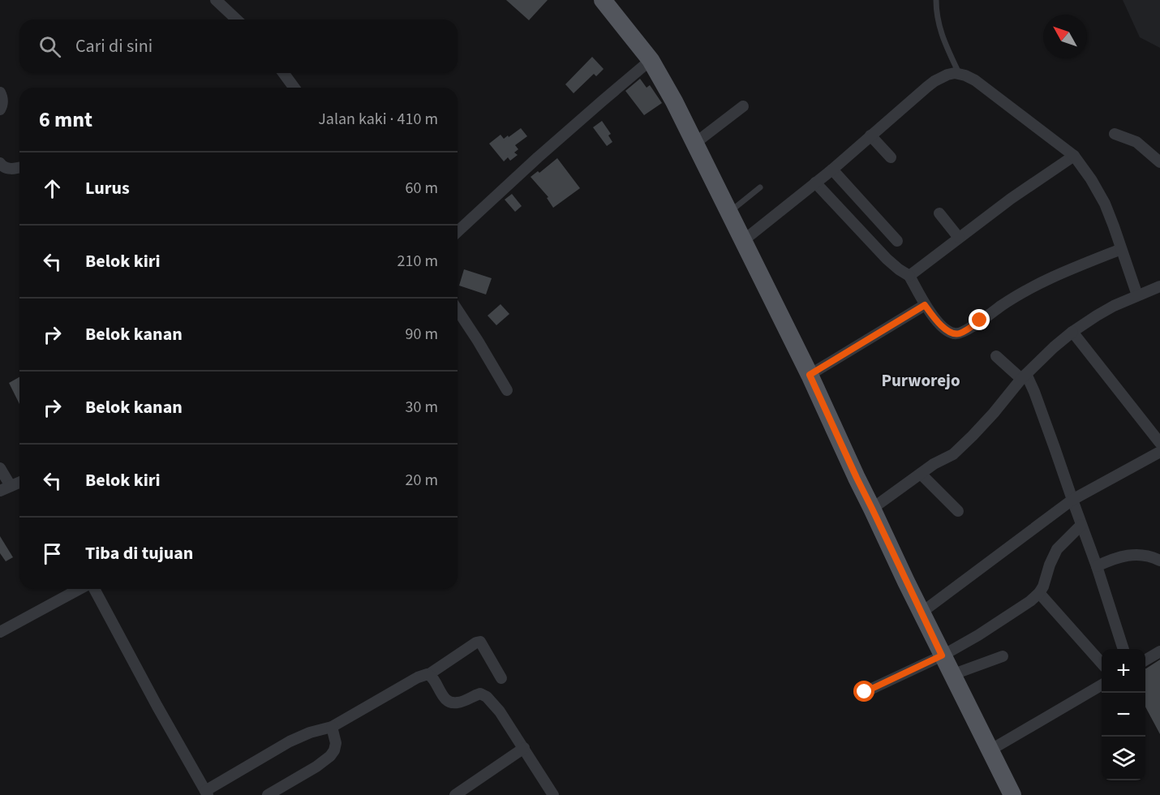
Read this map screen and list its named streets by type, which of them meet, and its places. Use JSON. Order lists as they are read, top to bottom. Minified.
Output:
{"districts":["Purworejo"],"north":"top left","page":{"search":"Cari di sini","heading":["6 mnt","Jalan kaki · 410 m"],"list":[["Lurus","60 m"],["Belok kiri","210 m"],["Belok kanan","90 m"],["Belok kanan","30 m"],["Belok kiri","20 m"],"Tiba di tujuan"],"map_buttons":["+","−"]}}
